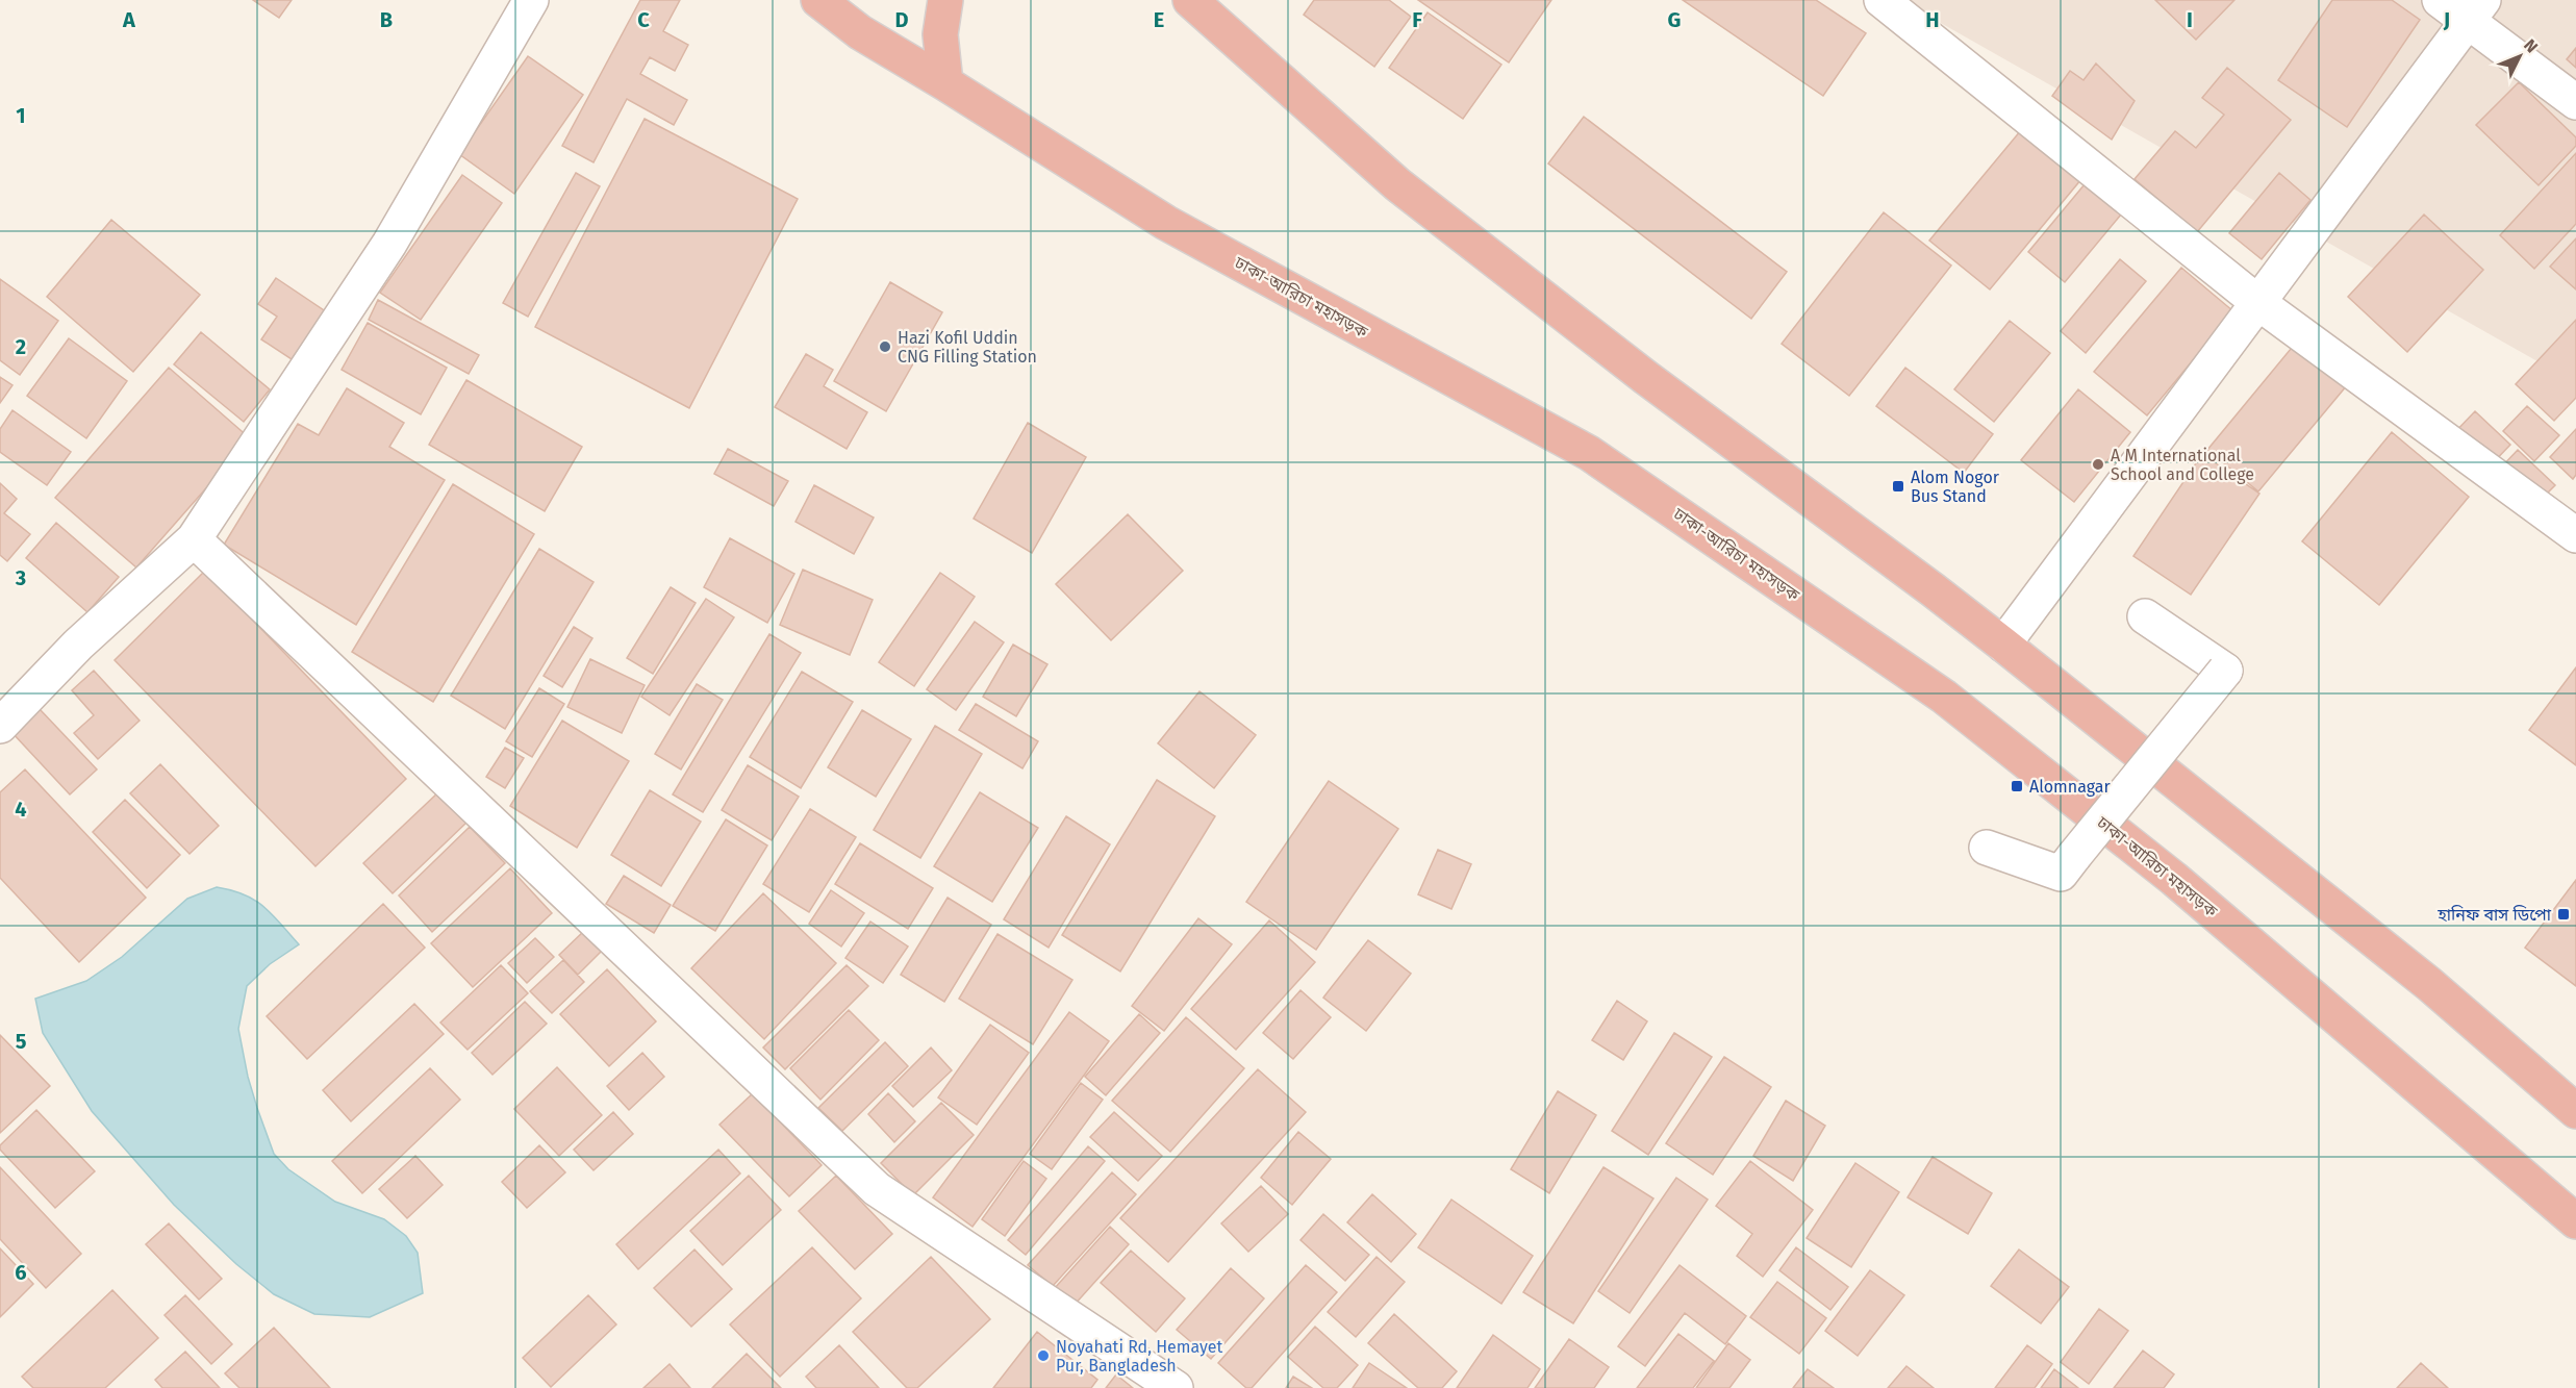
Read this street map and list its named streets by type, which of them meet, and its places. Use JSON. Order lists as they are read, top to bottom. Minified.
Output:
{"streets":{"highway":["ঢাকা-আরিচা মহাসড়ক"]},"places":{"other":["Hazi Kofil Uddin CNG Filling Station","A M International School and College","Noyahati Rd, Hemayet Pur, Bangladesh"],"transit":["Alom Nogor Bus Stand","Alomnagar","হানিফ বাস ডিপো"]},"north":"top right","grid":{"columns":["A","B","C","D","E","F","G","H","I","J"],"rows":["1","2","3","4","5","6"]}}
